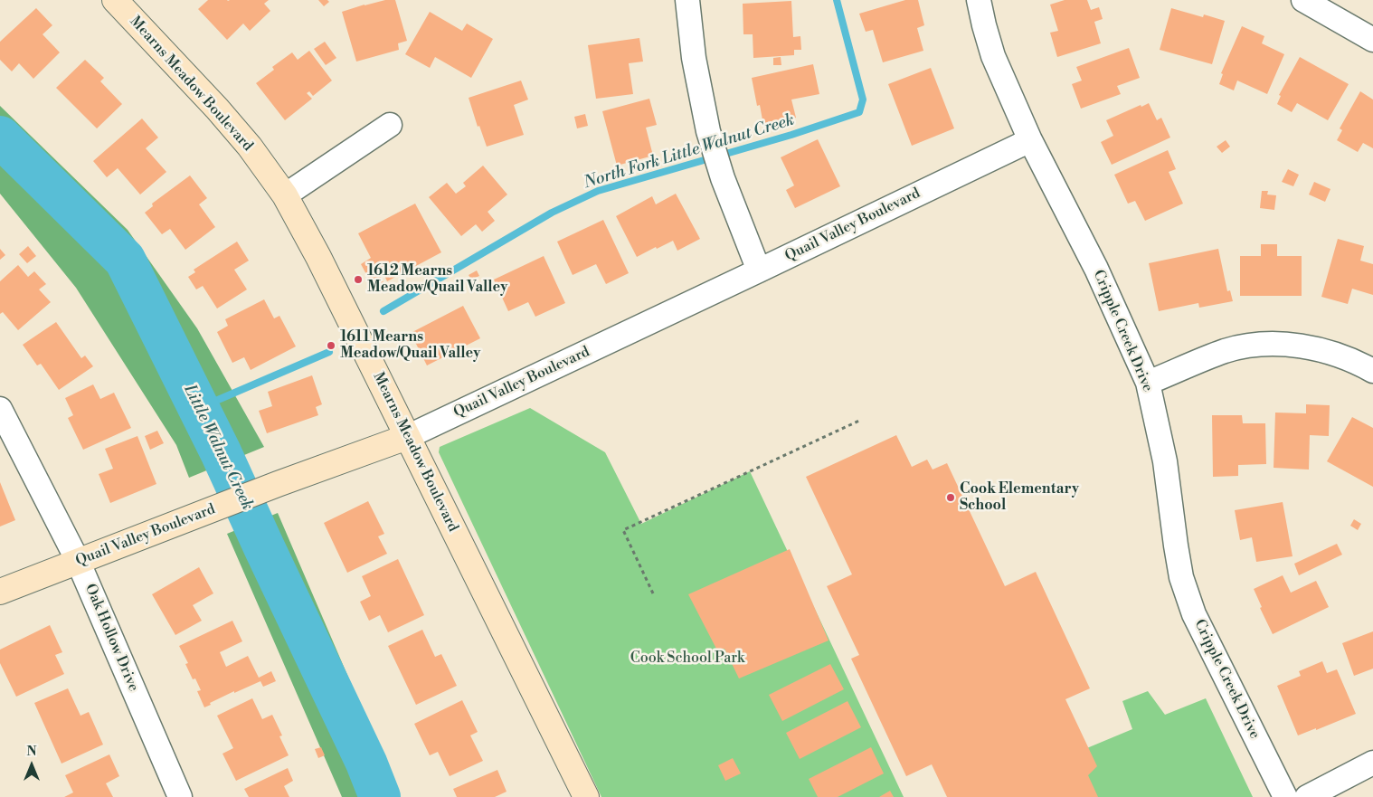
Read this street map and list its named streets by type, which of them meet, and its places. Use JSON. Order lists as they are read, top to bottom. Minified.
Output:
{"streets":{"street":["Mearns Meadow Boulevard","Quail Valley Boulevard","Cripple Creek Drive","Oak Hollow Drive"]},"crossings":[["Mearns Meadow Boulevard","Quail Valley Boulevard"],["Quail Valley Boulevard","Cripple Creek Drive"],["Quail Valley Boulevard","Oak Hollow Drive"]],"water":["North Fork Little Walnut Creek","Little Walnut Creek"],"parks":["Cook School Park"],"places":["1612 Mearns Meadow/Quail Valley","1611 Mearns Meadow/Quail Valley","Cook Elementary School"],"north":"top"}
